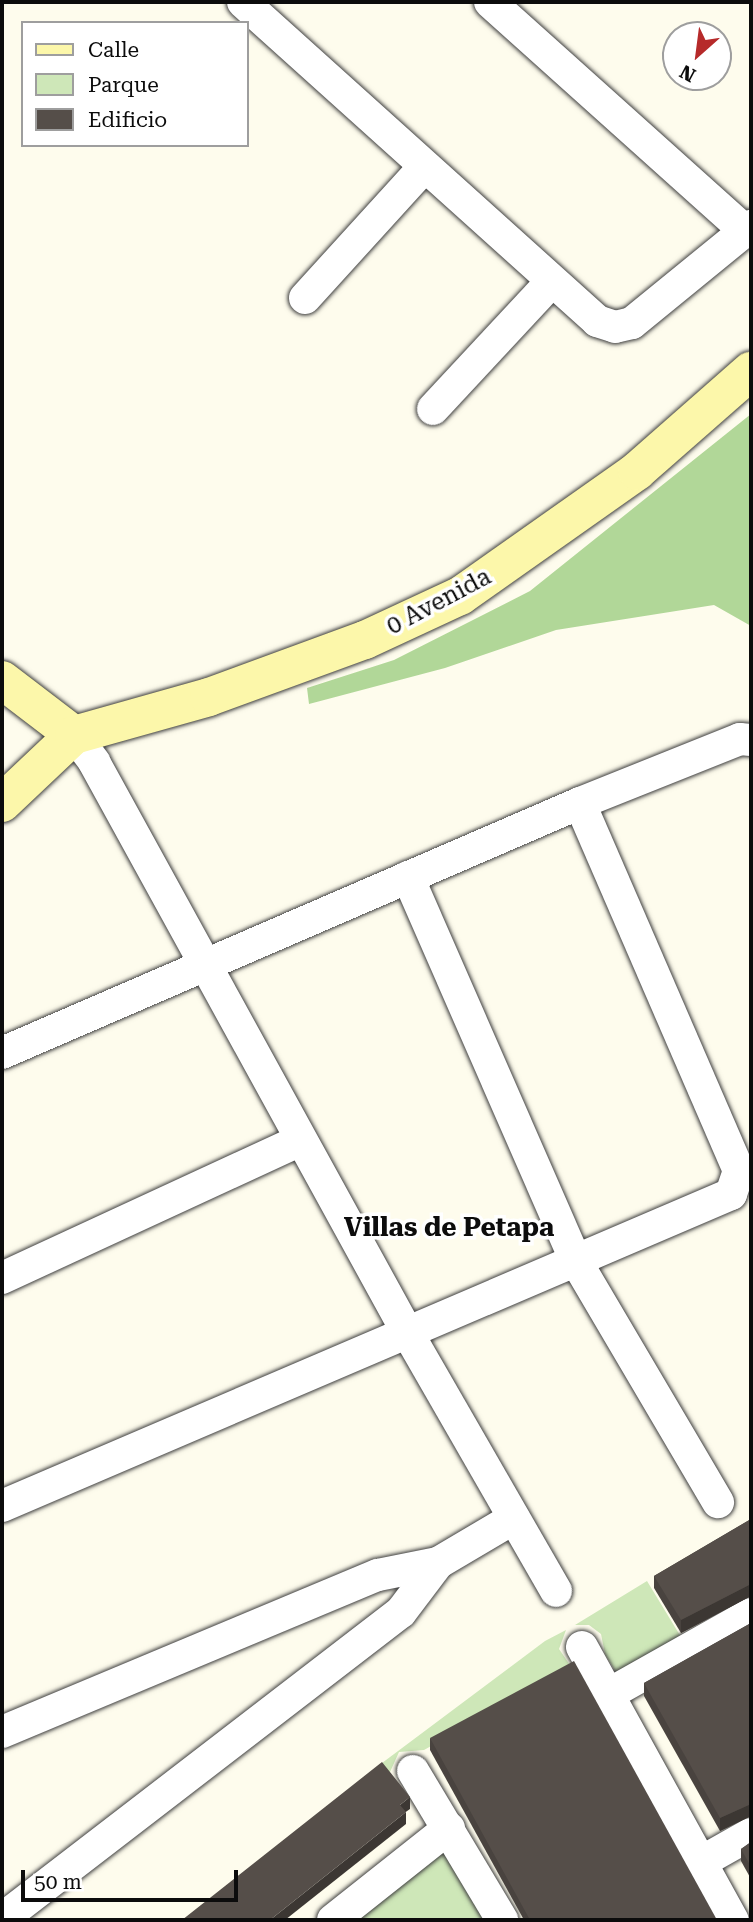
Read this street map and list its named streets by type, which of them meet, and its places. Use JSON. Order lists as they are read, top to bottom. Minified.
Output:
{"streets":{"main road":["0 Avenida"]},"districts":["Villas de Petapa"],"legend":["Calle","Parque","Edificio"],"scale_bar":"50 m","north":"bottom left"}
